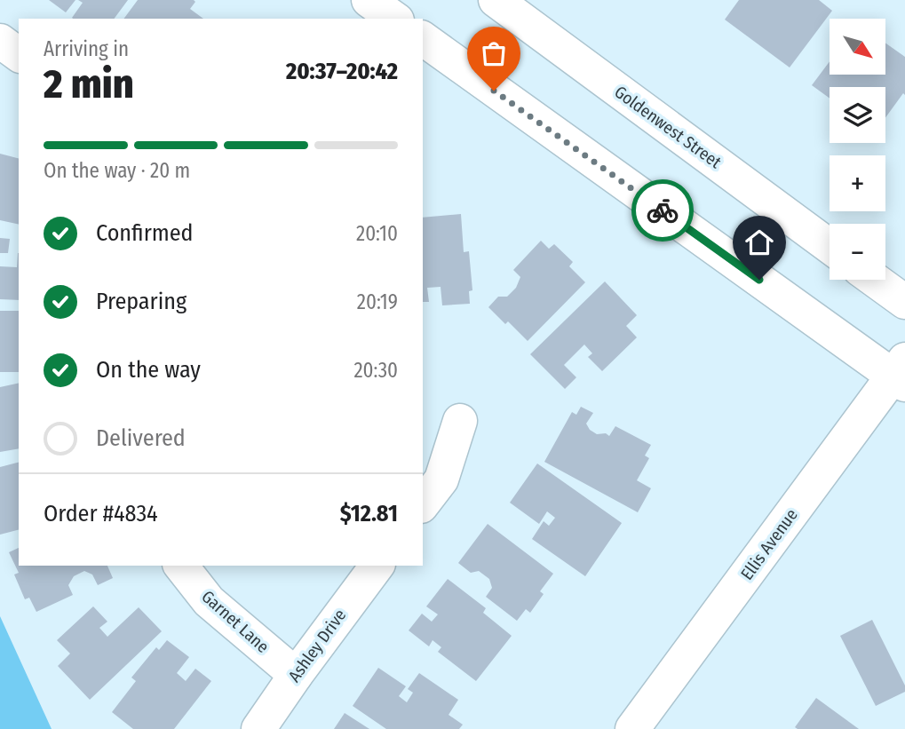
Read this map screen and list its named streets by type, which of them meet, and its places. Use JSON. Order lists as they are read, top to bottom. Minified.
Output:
{"streets":{"main road":["Goldenwest Street","Ellis Avenue","Garnet Lane","Ashley Drive"]},"crossings":[["Garnet Lane","Ashley Drive"]],"north":"bottom right","page":{"map_buttons":["+","−"],"heading":["2 min","Arriving in","20:37–20:42"],"panel":["Order #4834","$12.81"],"bar":"On the way · 20 m","list":[["Confirmed","20:10"],["Preparing","20:19"],["On the way","20:30"],"Delivered"]}}
